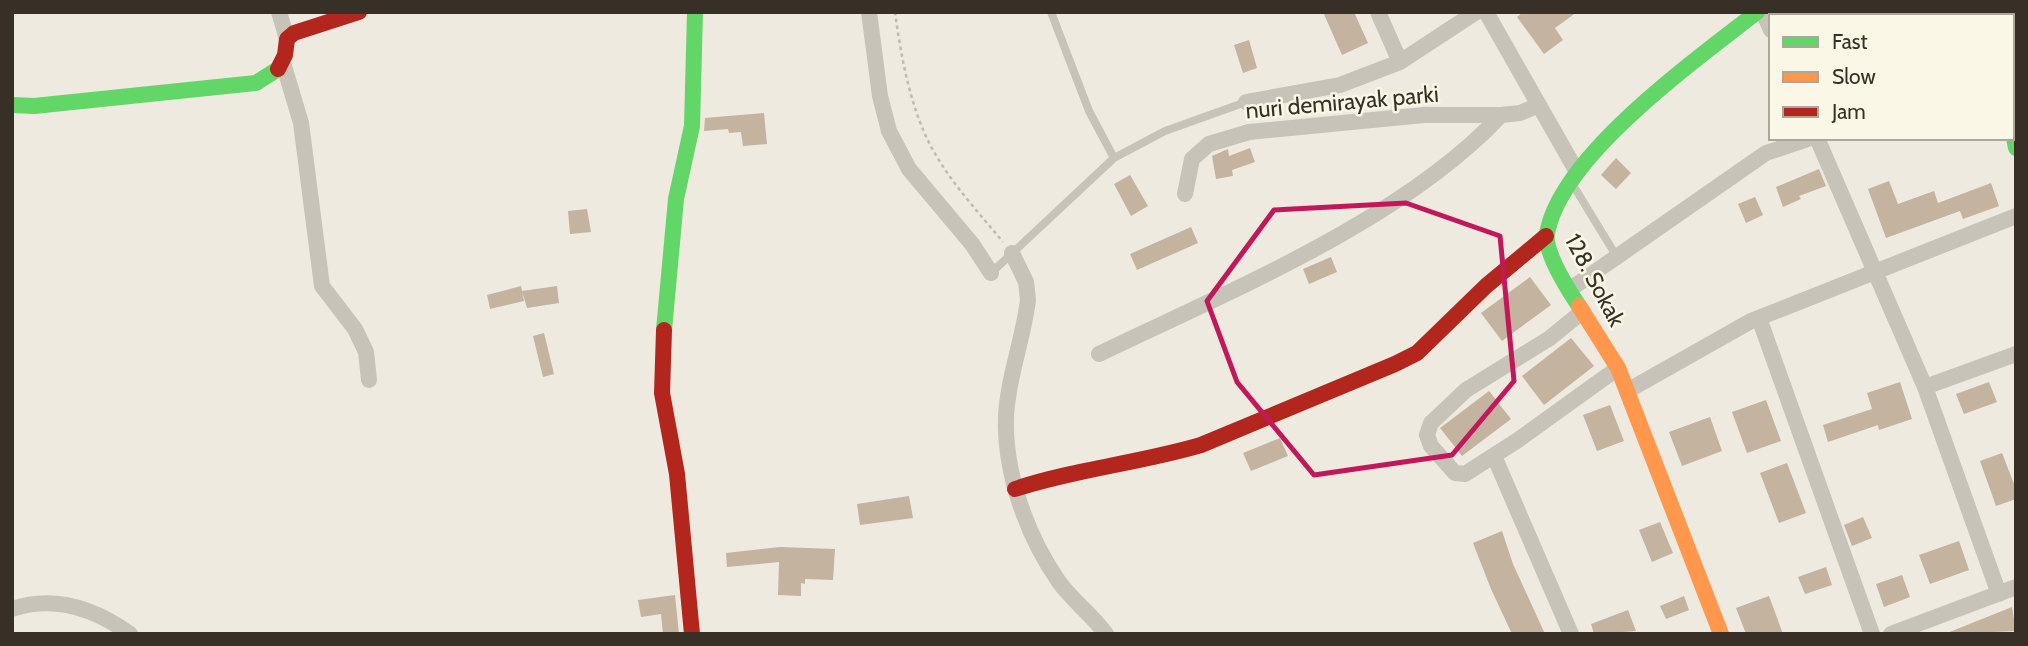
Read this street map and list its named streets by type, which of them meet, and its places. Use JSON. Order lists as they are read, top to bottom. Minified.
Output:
{"streets":{"street":["nuri demirayak parki","128. Sokak"]},"legend":["Fast","Slow","Jam"]}
